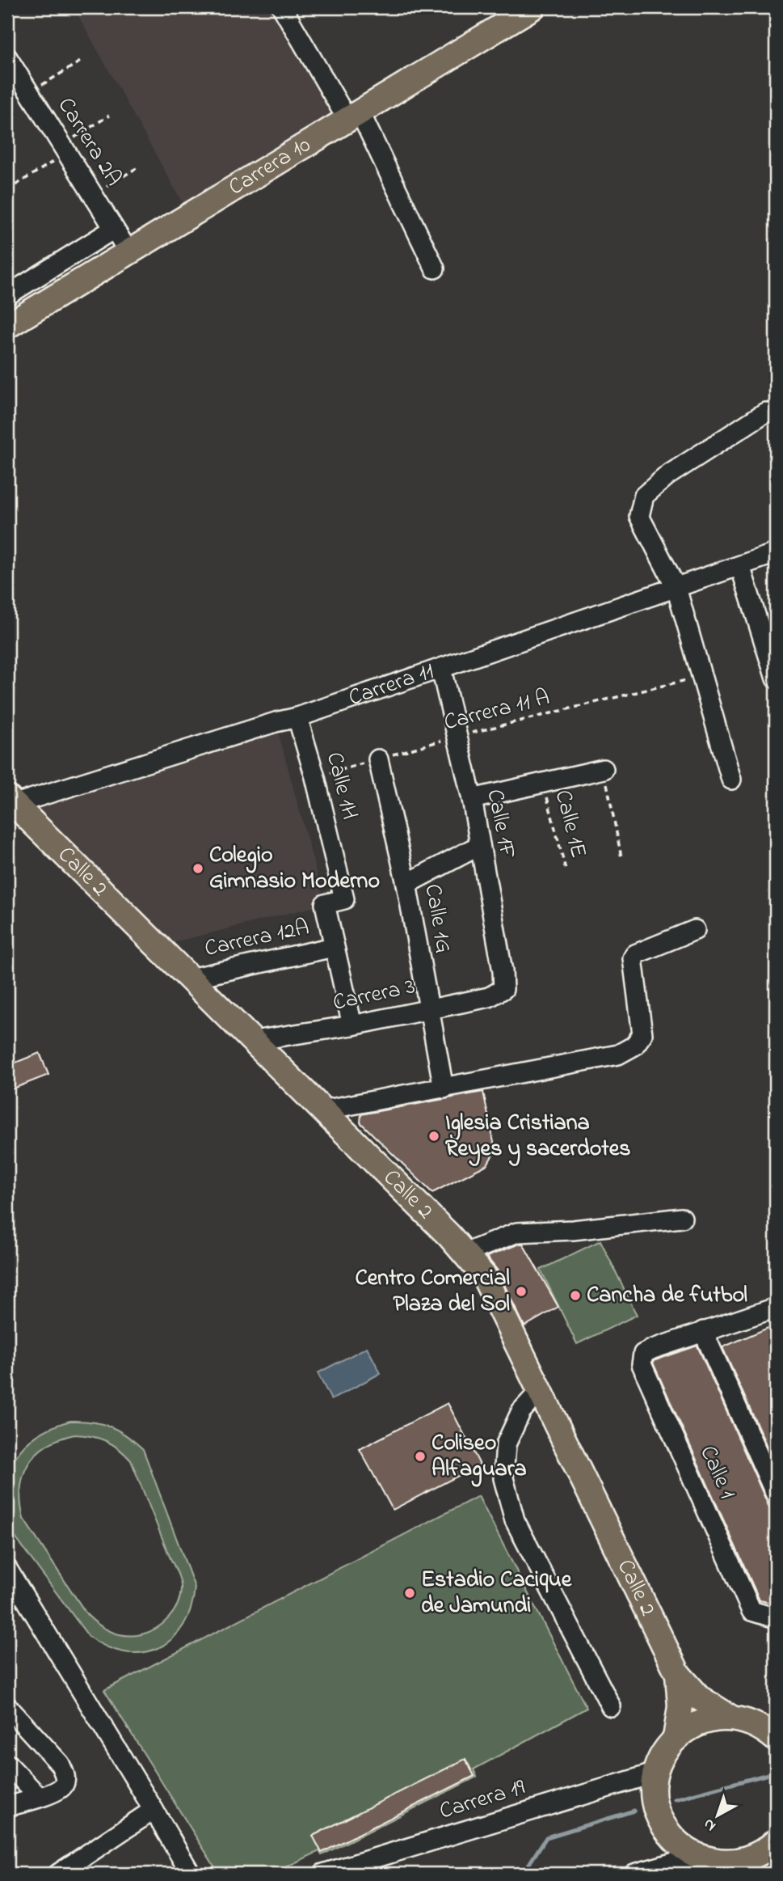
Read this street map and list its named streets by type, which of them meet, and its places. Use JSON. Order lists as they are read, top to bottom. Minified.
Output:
{"streets":{"main road":["Carrera 10","Calle 2"],"street":["Carrera 2A","Carrera 11","Calle 1H","Calle 1F","Calle 1G","Carrera 12A","Carrera 3","Calle 1","Carrera 19"],"path":["Carrera 11 A","Calle 1E"]},"crossings":[["Carrera 2A","Carrera 10"],["Carrera 11","Calle 1H"],["Carrera 11","Calle 1F"],["Carrera 11","Calle 2"],["Carrera 11 A","Calle 1H"],["Carrera 11 A","Calle 1F"],["Carrera 11 A","Calle 1G"],["Calle 1H","Carrera 12A"],["Calle 1F","Carrera 3"],["Calle 2","Carrera 12A"],["Calle 2","Carrera 3"],["Calle 1G","Carrera 3"]],"places":["Colegio Gimnasio Moderno","Iglesia Cristiana Reyes y sacerdotes","Centro Comercial Plaza del Sol","Cancha de futbol","Coliseo Alfaguara","Estadio Cacique de Jamundi"],"north":"bottom left"}
